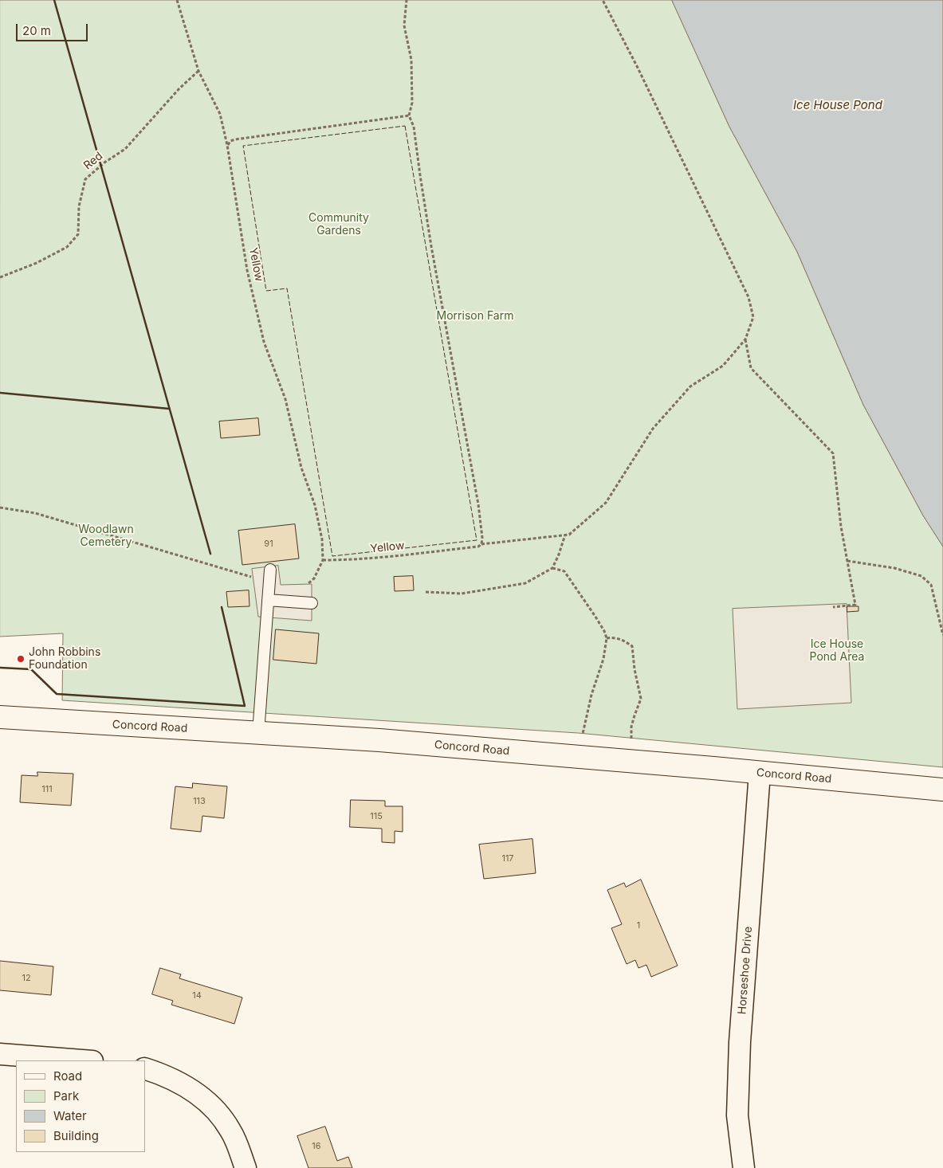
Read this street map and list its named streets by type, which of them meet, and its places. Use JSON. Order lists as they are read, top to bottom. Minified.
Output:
{"streets":{"street":["Concord Road","Horseshoe Drive"],"path":["Red","Yellow"]},"crossings":[["Red","Yellow"],["Concord Road","Horseshoe Drive"]],"water":["Ice House Pond"],"parks":["Community Gardens","Morrison Farm","Woodlawn Cemetery","Ice House Pond Area"],"places":["John Robbins Foundation"],"house_numbers":["91","111","113","115","117","1","12","14","16"],"legend":["Road","Park","Water","Building"],"scale_bar":"20 m"}
